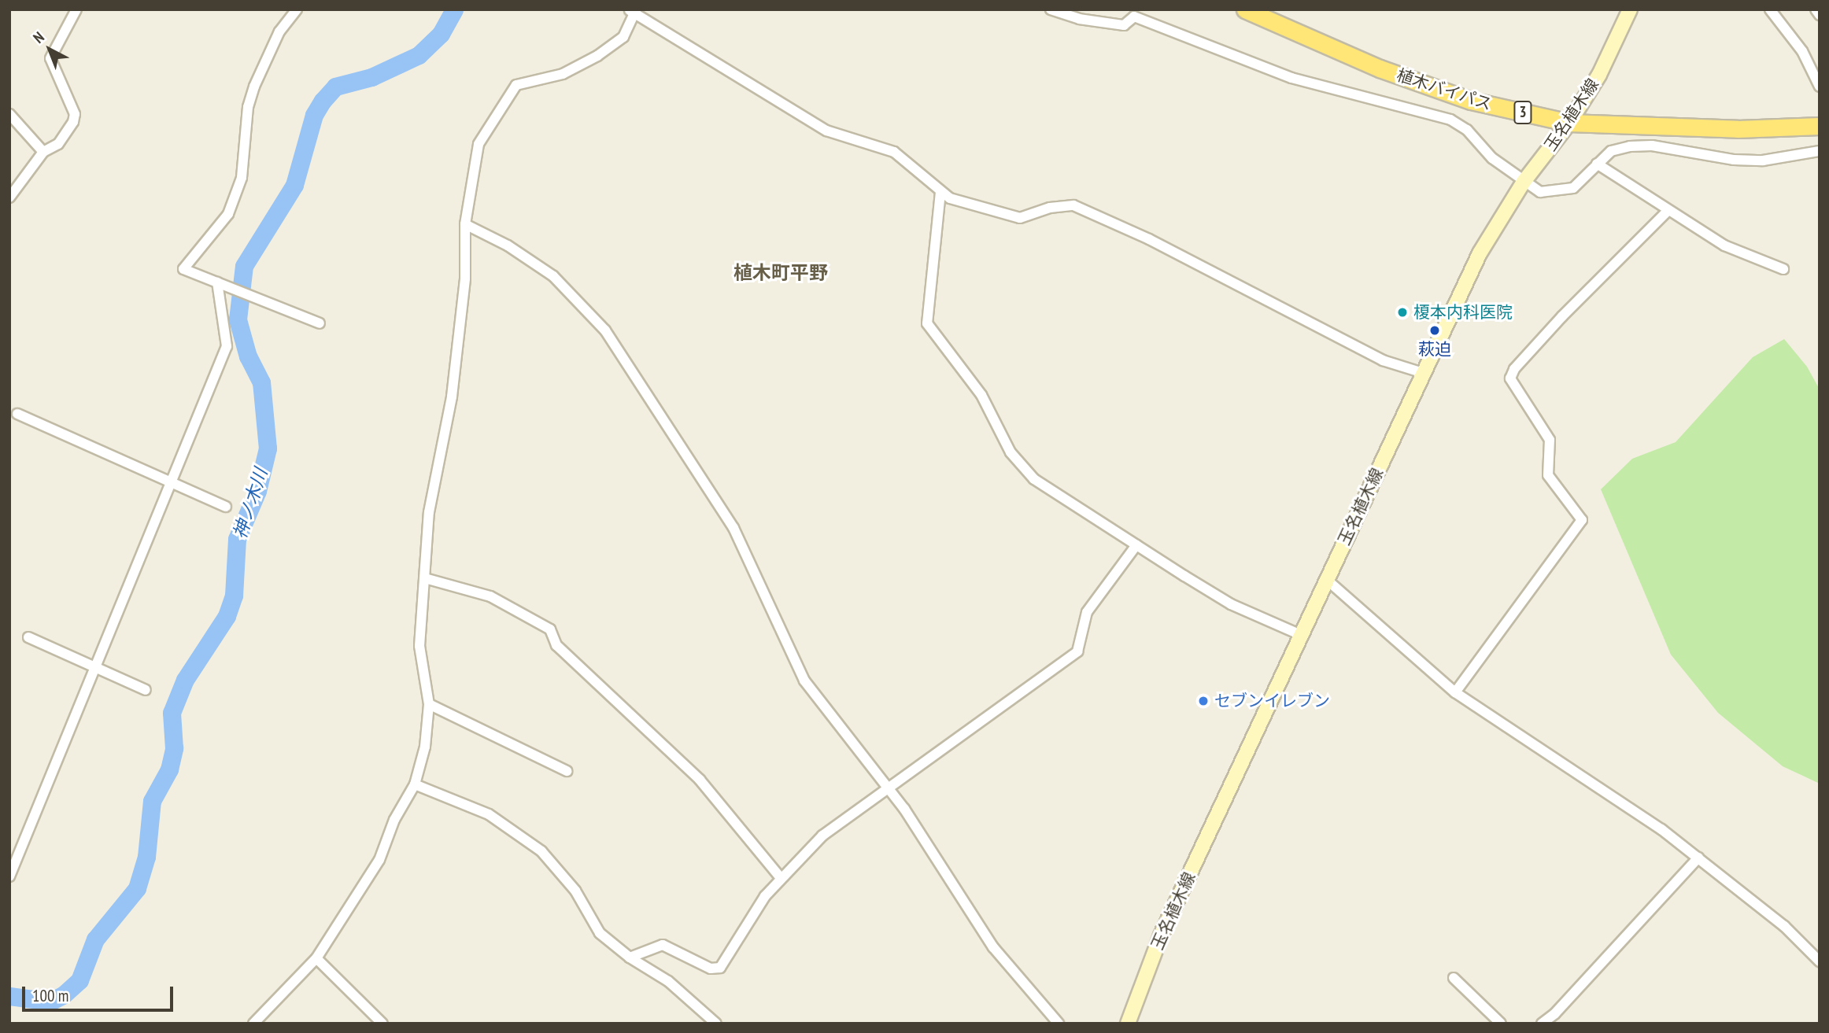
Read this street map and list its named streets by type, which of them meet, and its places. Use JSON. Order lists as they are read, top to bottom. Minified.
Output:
{"streets":{"highway":["植木バイパス","3"],"main road":["玉名植木線"]},"crossings":[["植木バイパス","玉名植木線"]],"districts":["植木町平野"],"water":["神ノ木川"],"places":["榎本内科医院","萩迫","セブンイレブン"],"scale_bar":"100 m","north":"top left"}
